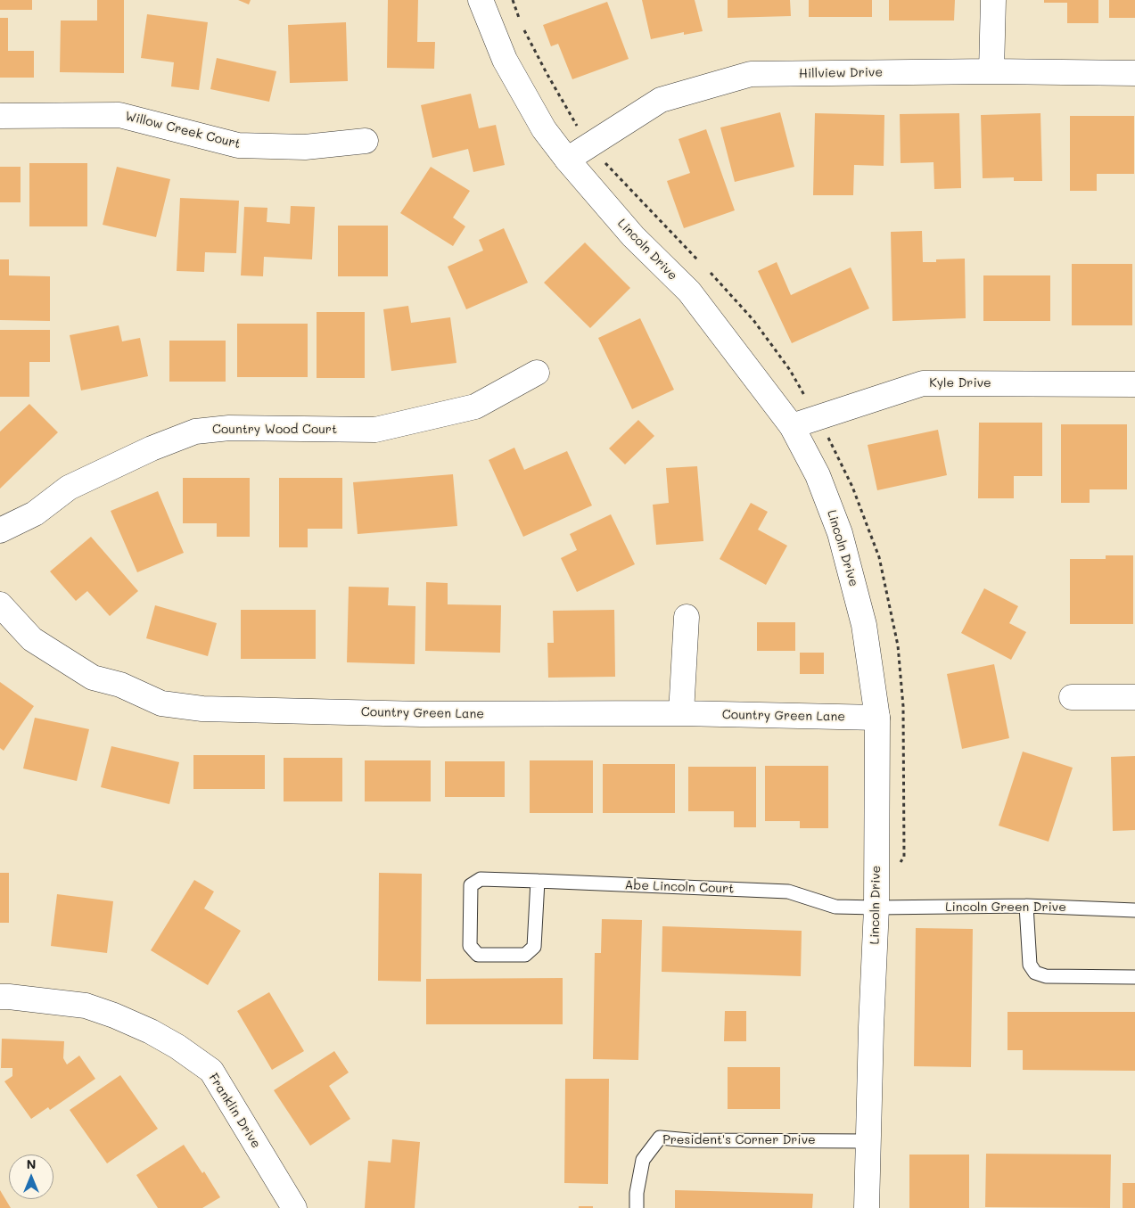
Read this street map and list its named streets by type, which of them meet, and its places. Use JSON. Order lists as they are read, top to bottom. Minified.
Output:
{"streets":{"street":["Hillview Drive","Willow Creek Court","Lincoln Drive","Kyle Drive","Country Wood Court","Country Green Lane","Franklin Drive"],"lane":["Abe Lincoln Court","Lincoln Green Drive","President's Corner Drive"]},"crossings":[["Hillview Drive","Lincoln Drive"],["Lincoln Drive","Kyle Drive"],["Lincoln Drive","Country Green Lane"],["Lincoln Drive","Abe Lincoln Court"],["Lincoln Drive","Lincoln Green Drive"],["Lincoln Drive","President's Corner Drive"],["Abe Lincoln Court","Lincoln Green Drive"]],"north":"top"}
